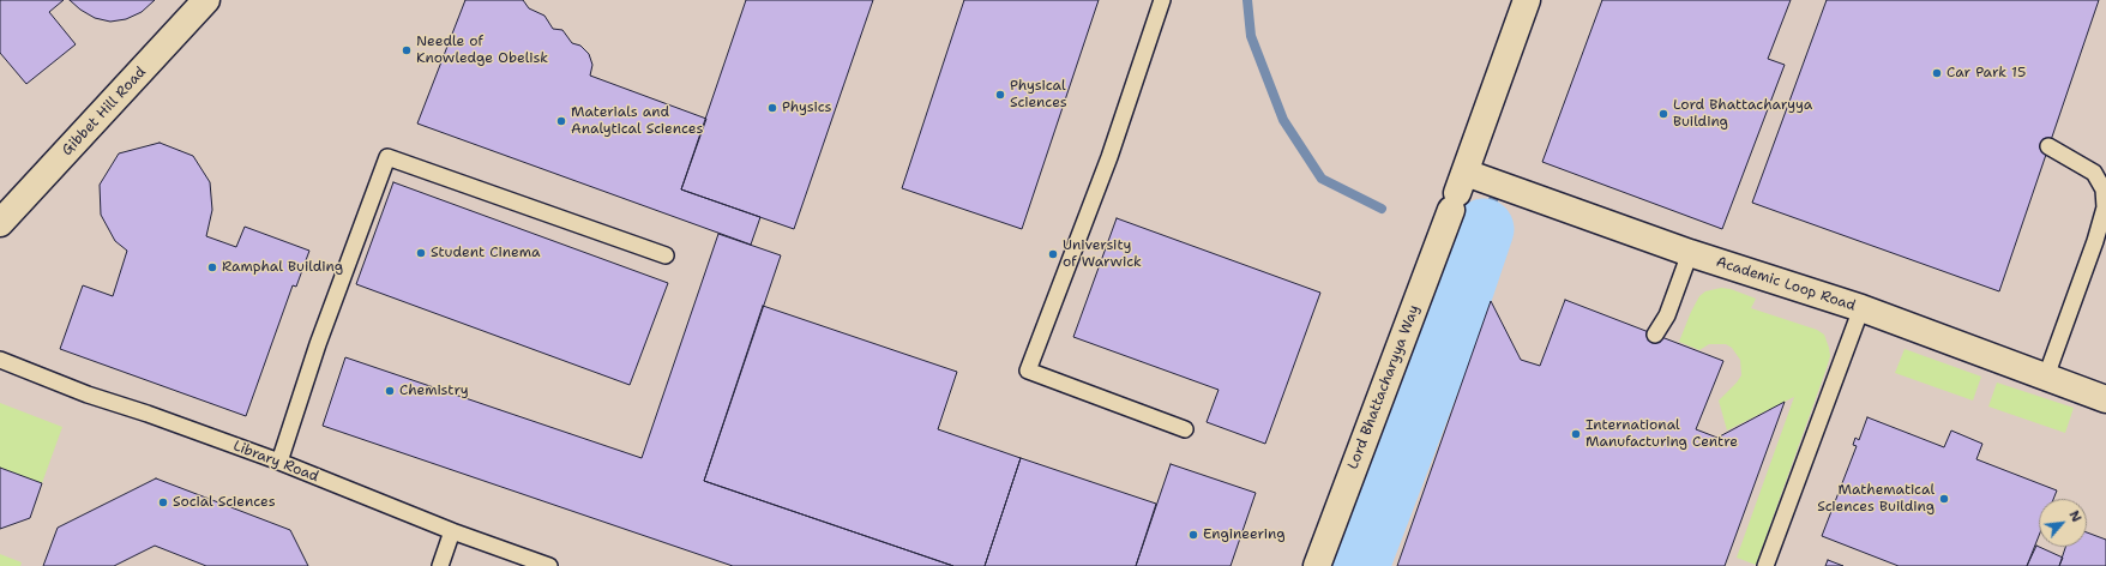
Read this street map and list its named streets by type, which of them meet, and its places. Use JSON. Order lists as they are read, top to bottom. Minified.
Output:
{"streets":{"street":["Gibbet Hill Road","Academic Loop Road","Lord Bhattacharyya Way"],"lane":["Library Road"]},"crossings":[["Academic Loop Road","Lord Bhattacharyya Way"]],"places":["Needle of Knowledge Obelisk","Car Park 15","Physical Sciences","Physics","Lord Bhattacharyya Building","Materials and Analytical Sciences","Student Cinema","University of Warwick","Ramphal Building","Chemistry","International Manufacturing Centre","Mathematical Sciences Building","Social Sciences","Engineering"],"north":"top right"}
